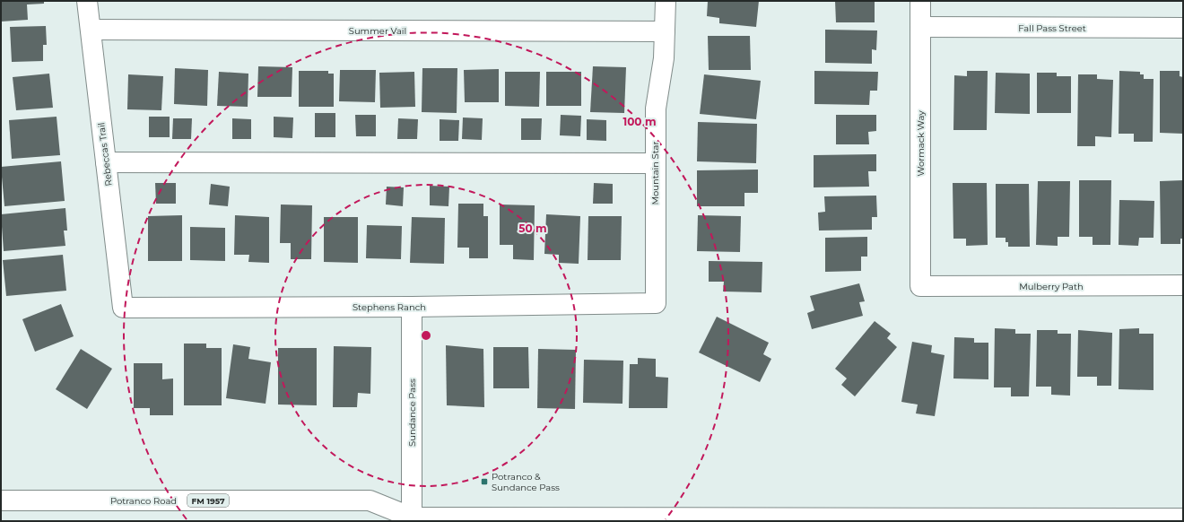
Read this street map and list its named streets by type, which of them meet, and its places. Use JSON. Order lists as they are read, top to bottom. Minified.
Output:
{"streets":{"street":["Fall Pass Street","Summer Vail","Wormack Way","Rebeccas Trail","Mountain Star","Mulberry Path","Stephens Ranch","Sundance Pass","Potranco Road","FM 1957"]},"crossings":[["Fall Pass Street","Wormack Way"],["Summer Vail","Rebeccas Trail"],["Summer Vail","Mountain Star"],["Wormack Way","Mulberry Path"],["Rebeccas Trail","Stephens Ranch"],["Mountain Star","Stephens Ranch"],["Stephens Ranch","Sundance Pass"],["Sundance Pass","Potranco Road"]],"places":{"transit":["Potranco & Sundance Pass"]},"rings":["100 m","50 m"]}
